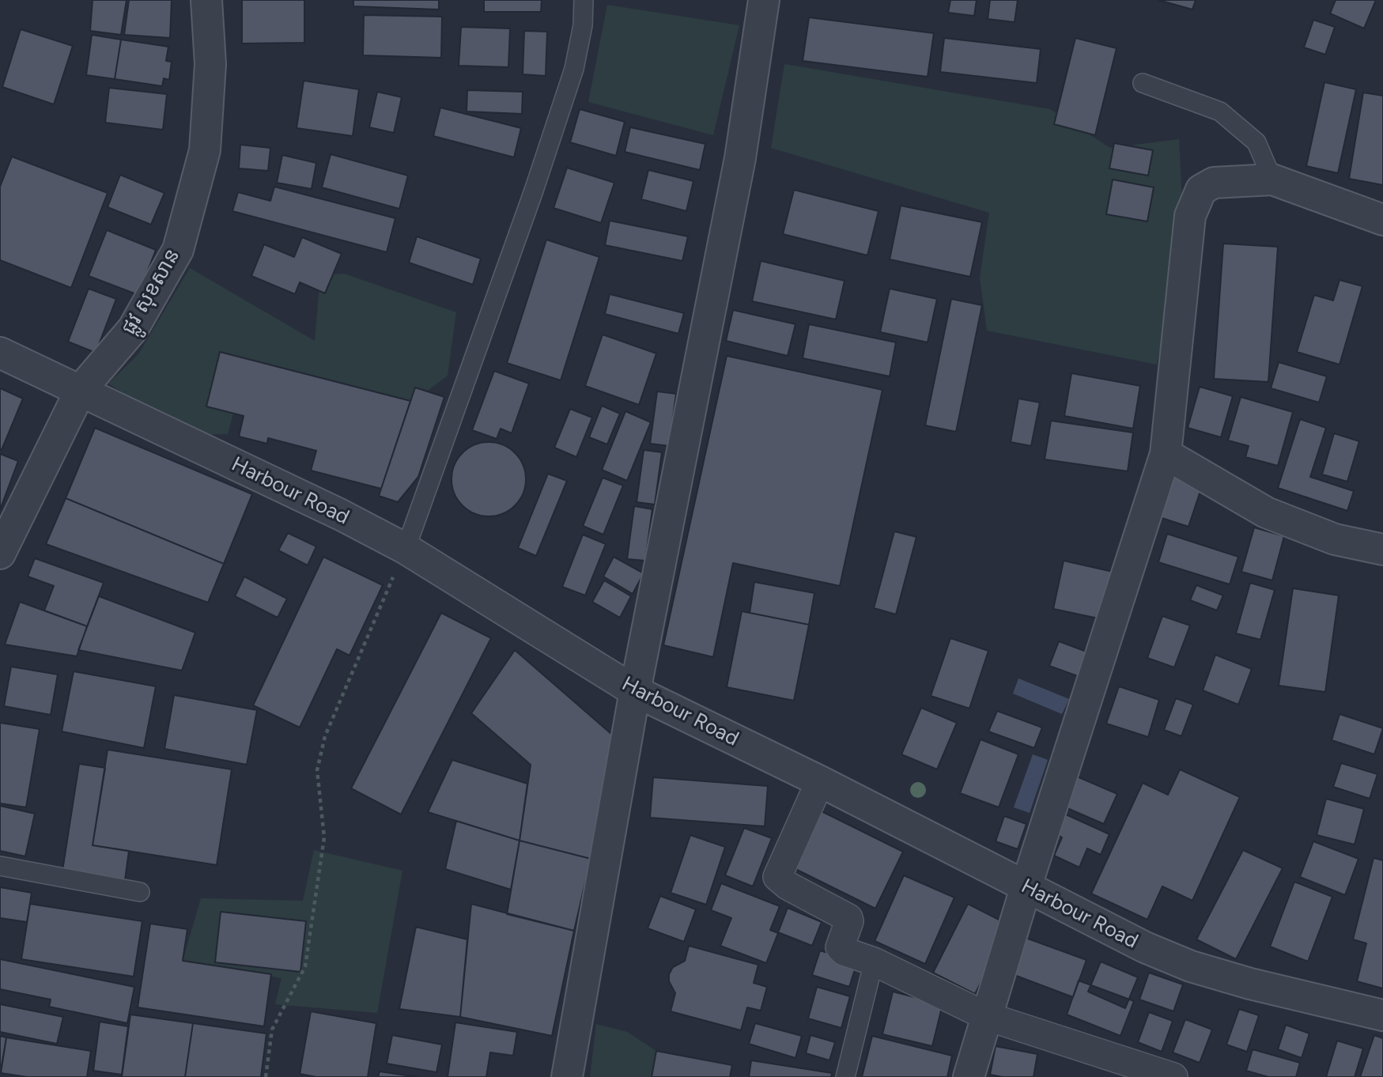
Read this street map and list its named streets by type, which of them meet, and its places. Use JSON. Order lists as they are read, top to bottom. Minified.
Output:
{"streets":{"street":["ផ្លូវ សុខសាន","Harbour Road"]},"crossings":[["ផ្លូវ សុខសាន","Harbour Road"]]}
